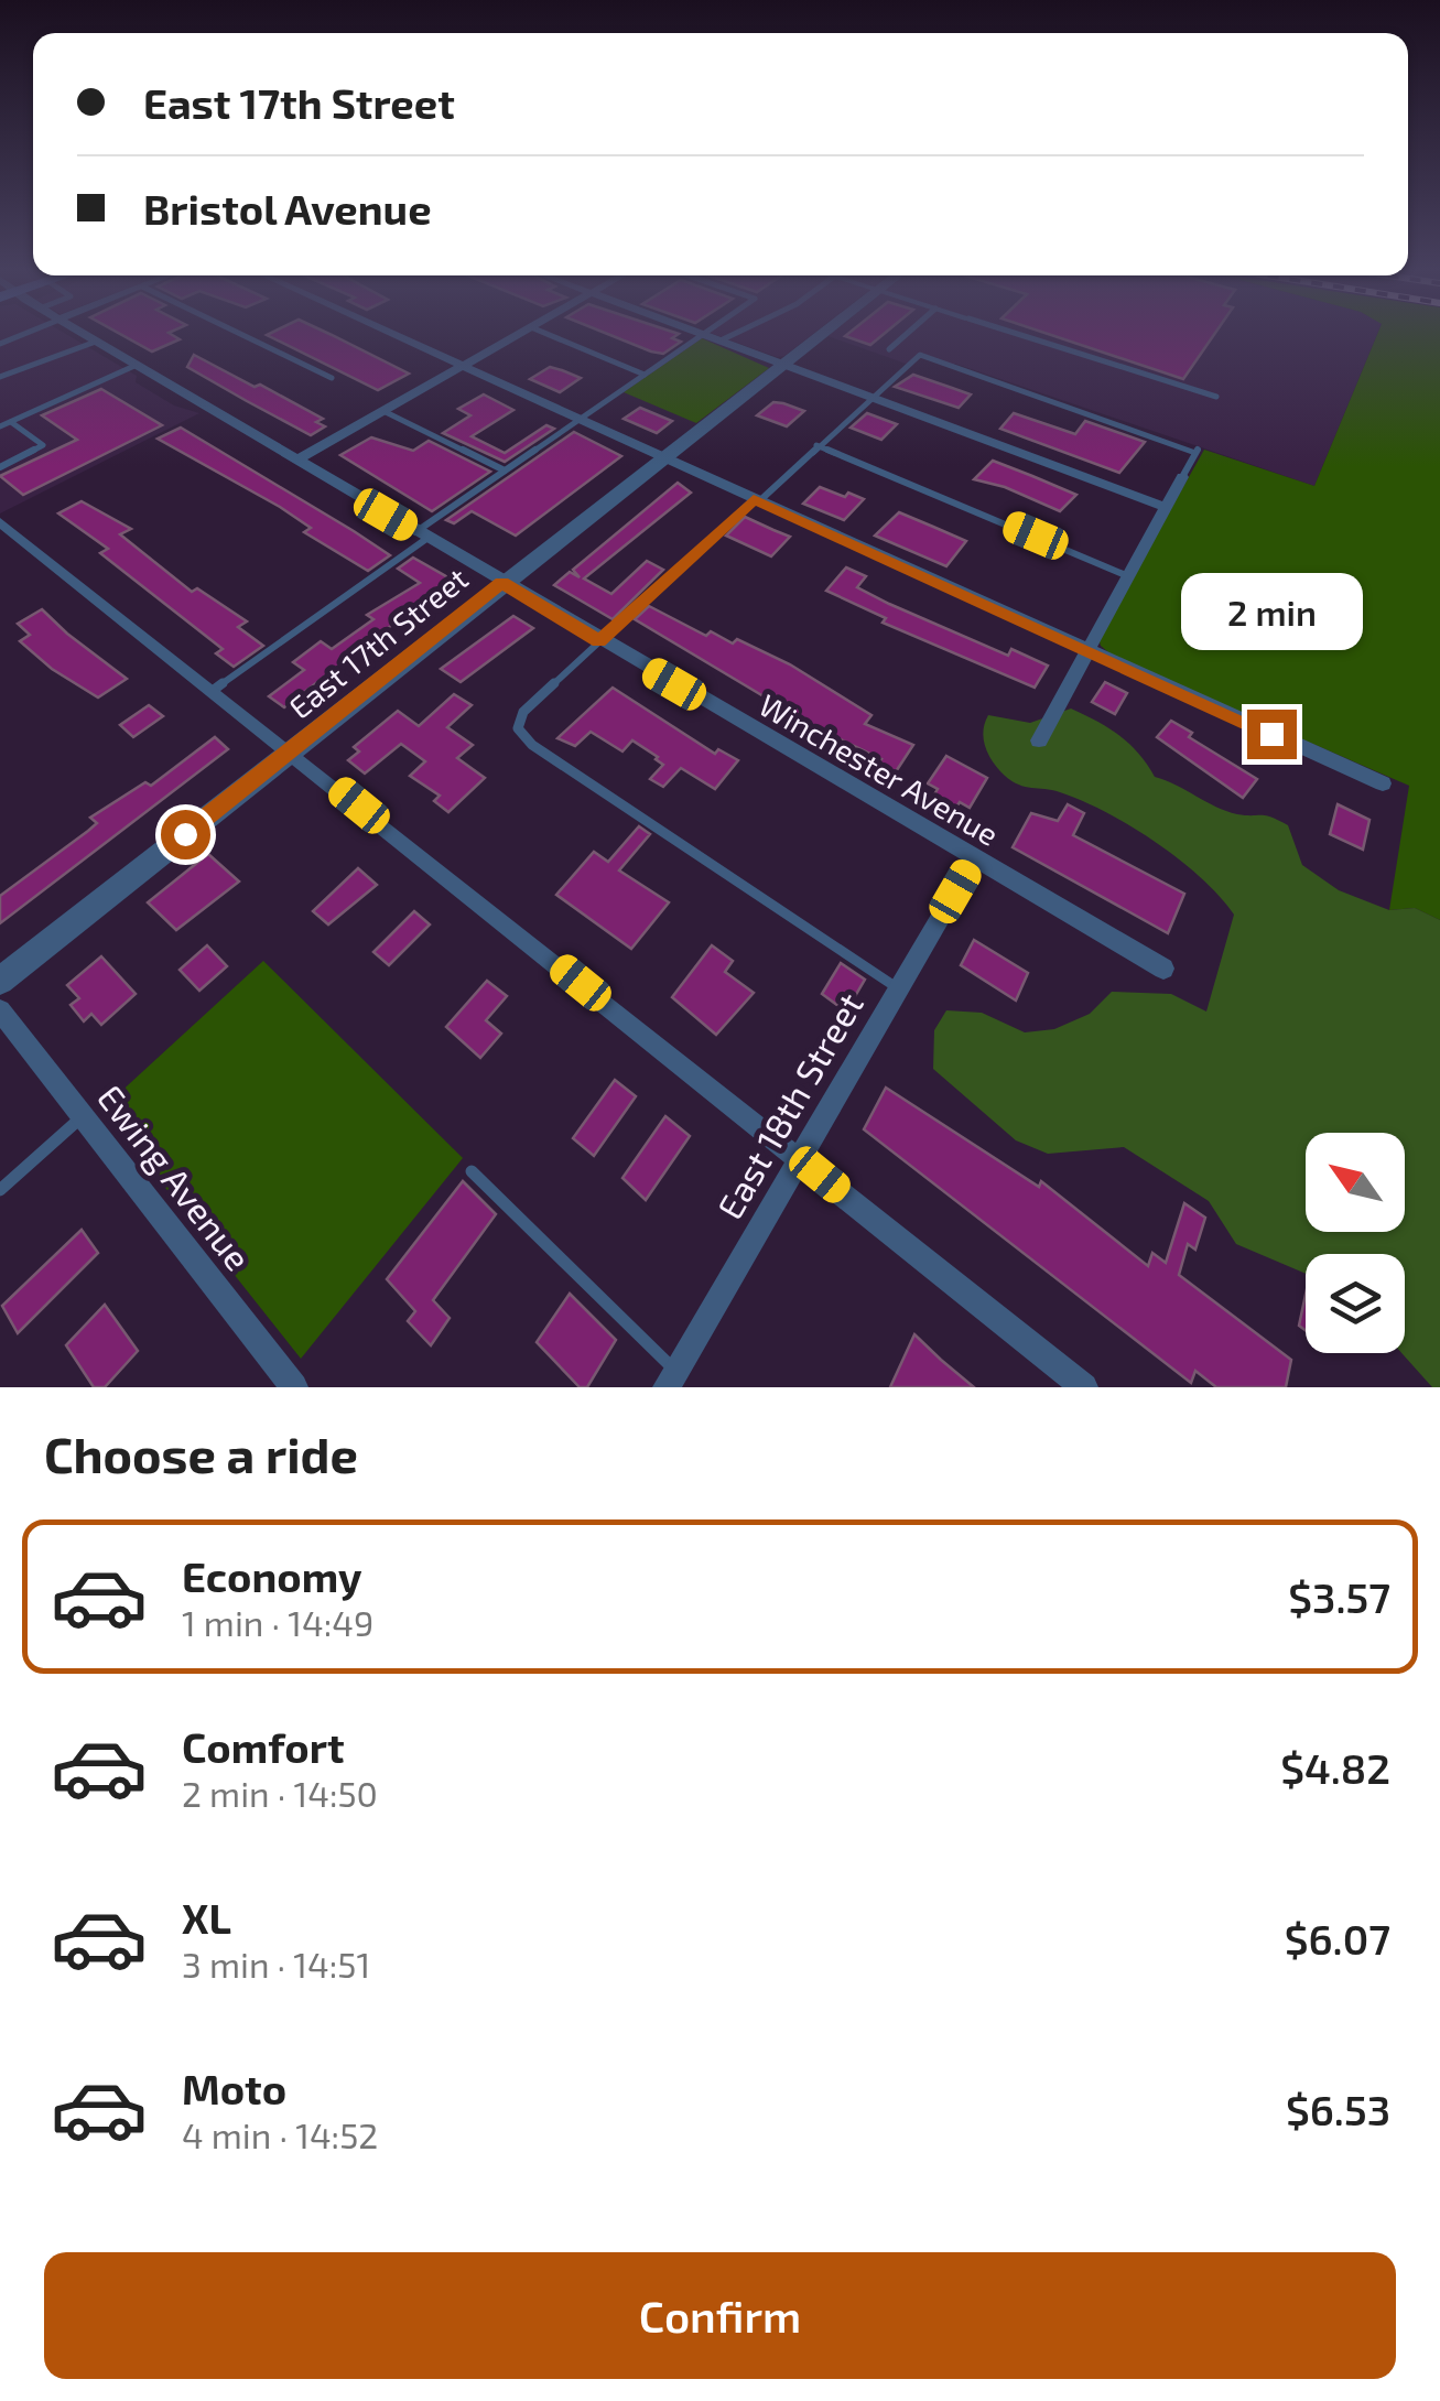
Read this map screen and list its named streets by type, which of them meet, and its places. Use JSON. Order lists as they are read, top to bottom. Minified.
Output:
{"streets":{"street":["East 17th Street","Winchester Avenue","East 18th Street","Ewing Avenue"]},"crossings":[["East 17th Street","Winchester Avenue"],["Winchester Avenue","East 18th Street"]],"north":"top left","page":{"banner":["East 17th Street","Bristol Avenue"],"bubble":"2 min","heading":"Choose a ride","list":[{"name":"Economy","note":"1 min · 14:49","value":"$3.57"},{"name":"Comfort","note":"2 min · 14:50","value":"$4.82"},{"name":"XL","note":"3 min · 14:51","value":"$6.07"},{"name":"Moto","note":"4 min · 14:52","value":"$6.53"}],"buttons":"Confirm"}}
